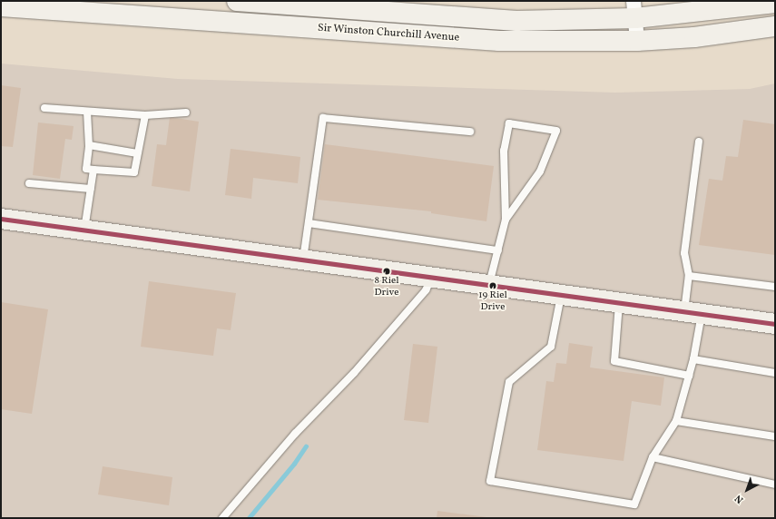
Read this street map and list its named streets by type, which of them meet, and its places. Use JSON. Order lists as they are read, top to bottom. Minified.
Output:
{"streets":{"main road":["Sir Winston Churchill Avenue"]},"places":["8 Riel Drive","19 Riel Drive"],"north":"bottom left"}
